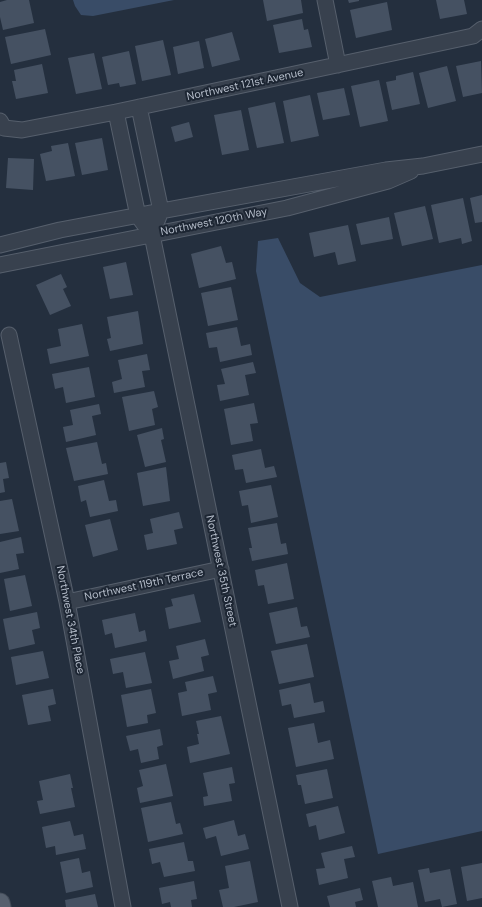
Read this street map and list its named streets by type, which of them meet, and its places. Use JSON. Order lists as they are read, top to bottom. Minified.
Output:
{"streets":{"street":["Northwest 121st Avenue","Northwest 120th Way","Northwest 35th Street","Northwest 119th Terrace","Northwest 34th Place"]},"crossings":[["Northwest 121st Avenue","Northwest 35th Street"],["Northwest 120th Way","Northwest 35th Street"],["Northwest 35th Street","Northwest 119th Terrace"],["Northwest 119th Terrace","Northwest 34th Place"]]}
